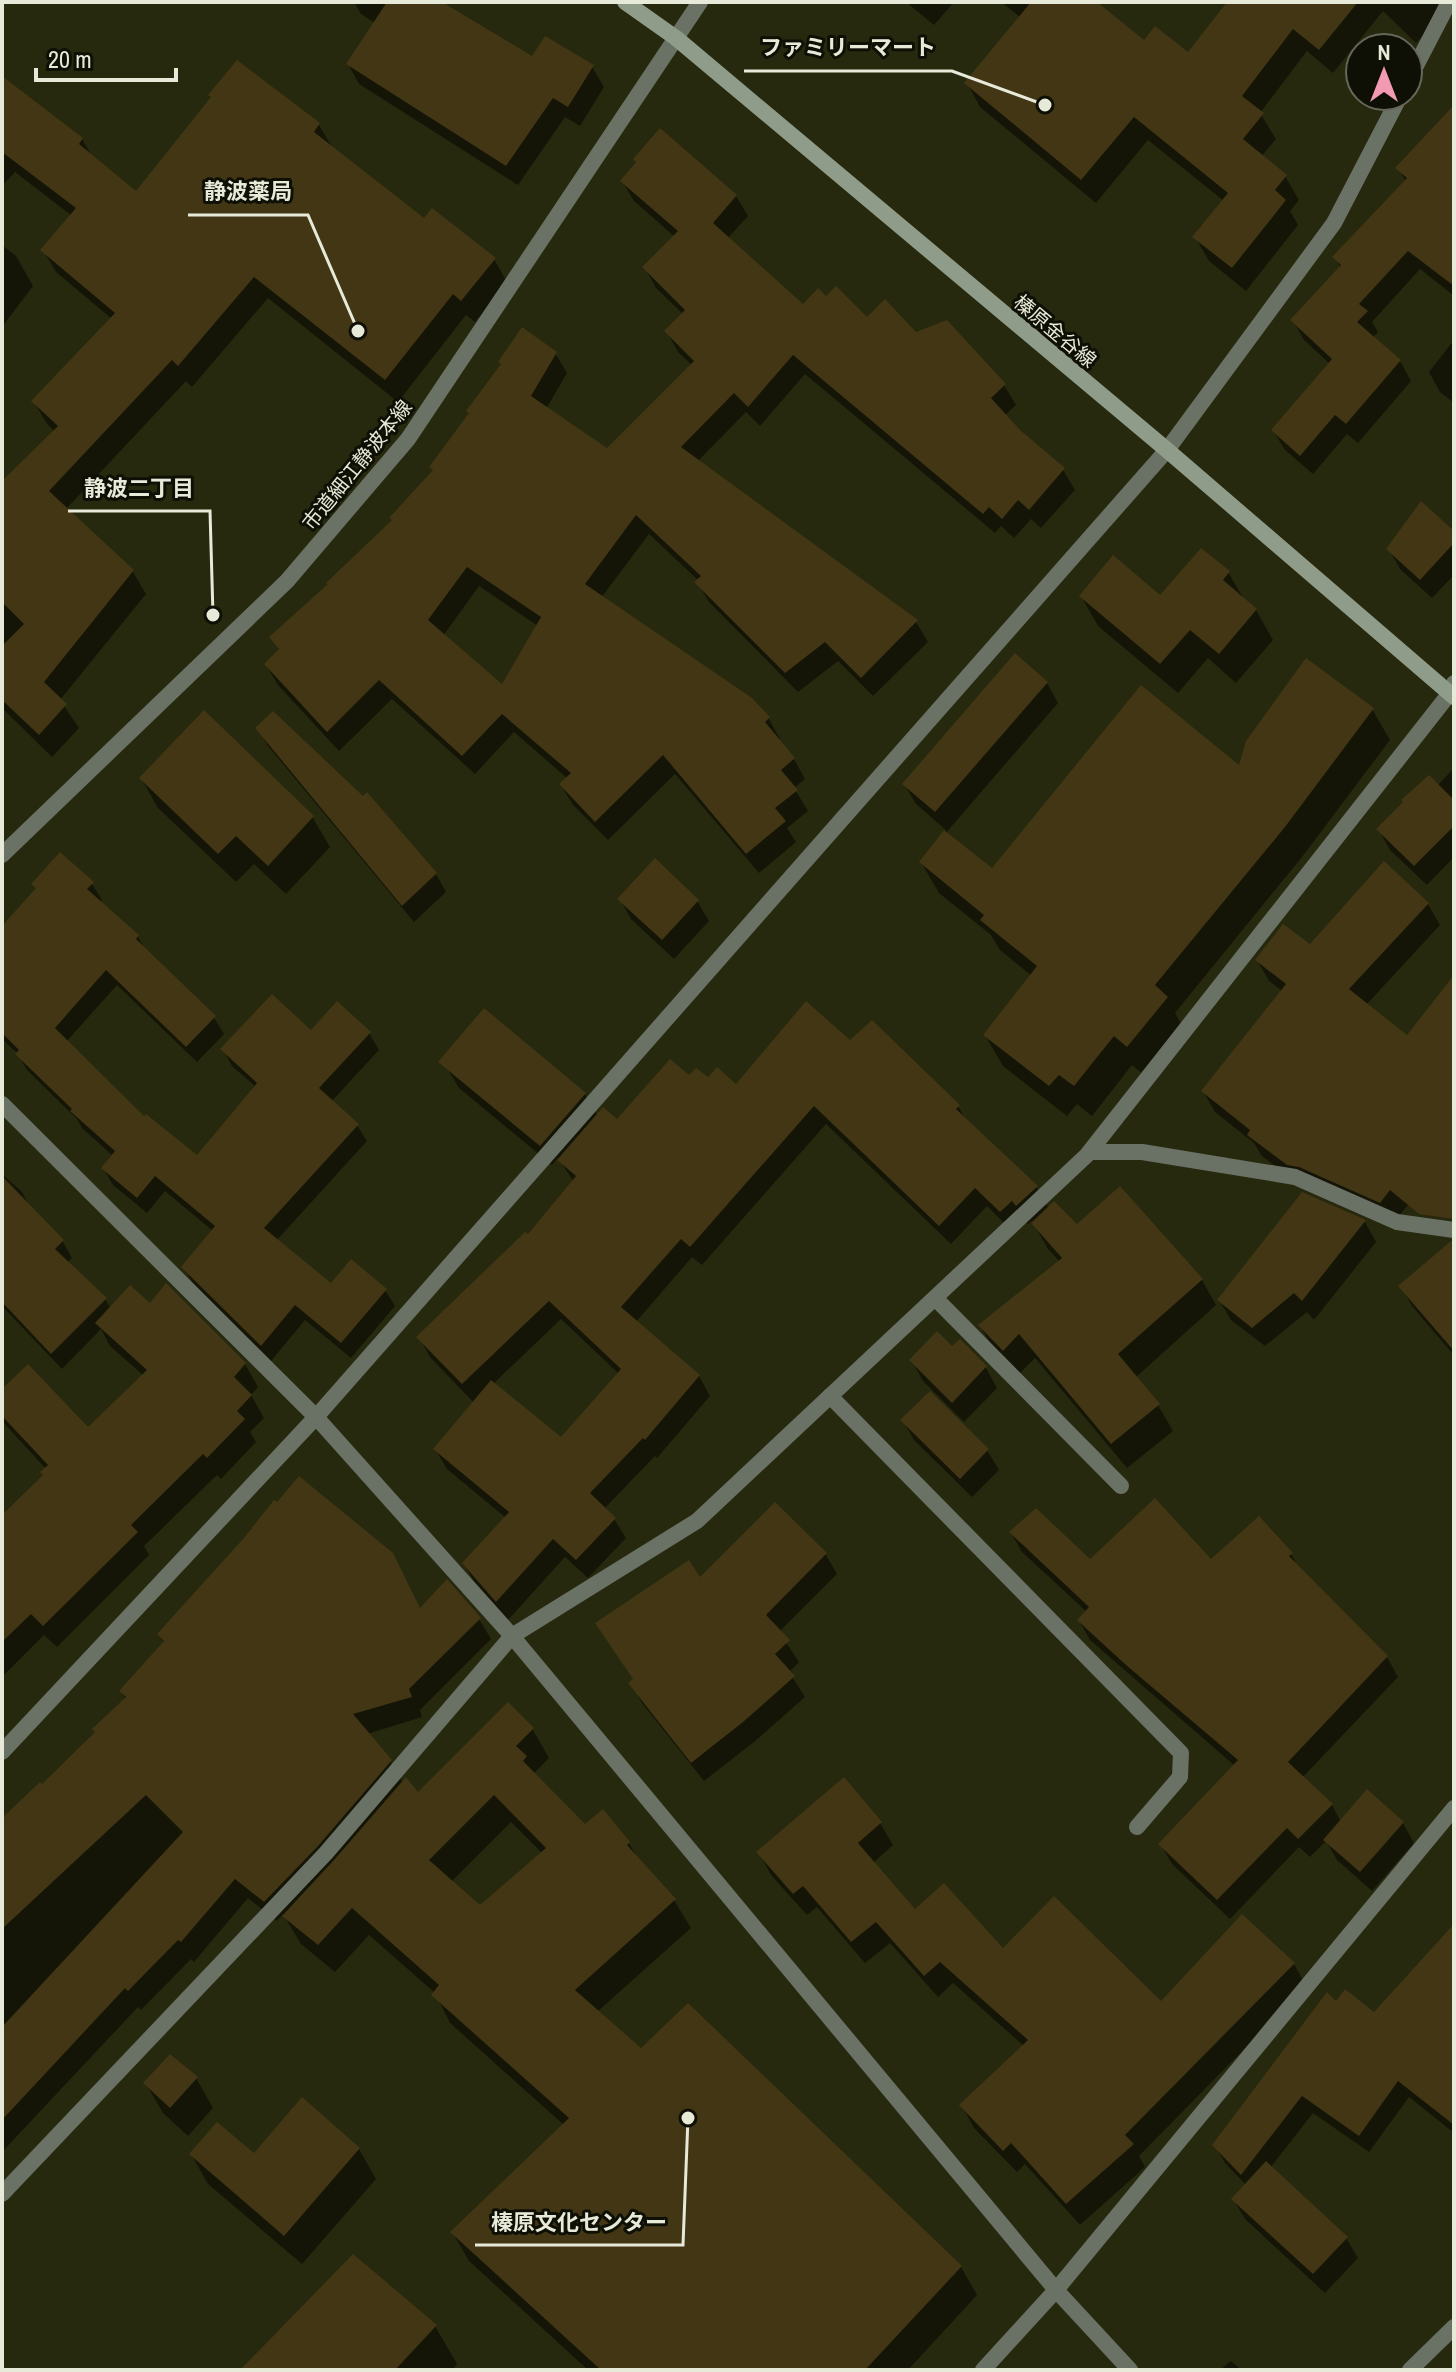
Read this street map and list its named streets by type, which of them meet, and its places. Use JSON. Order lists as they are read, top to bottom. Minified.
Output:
{"streets":{"main road":["榛原金谷線"],"street":["市道細江静波本線"]},"crossings":[["榛原金谷線","市道細江静波本線"]],"places":["ファミリーマート","静波薬局","静波二丁目","榛原文化センター"],"scale_bar":"20 m","north":"top"}
